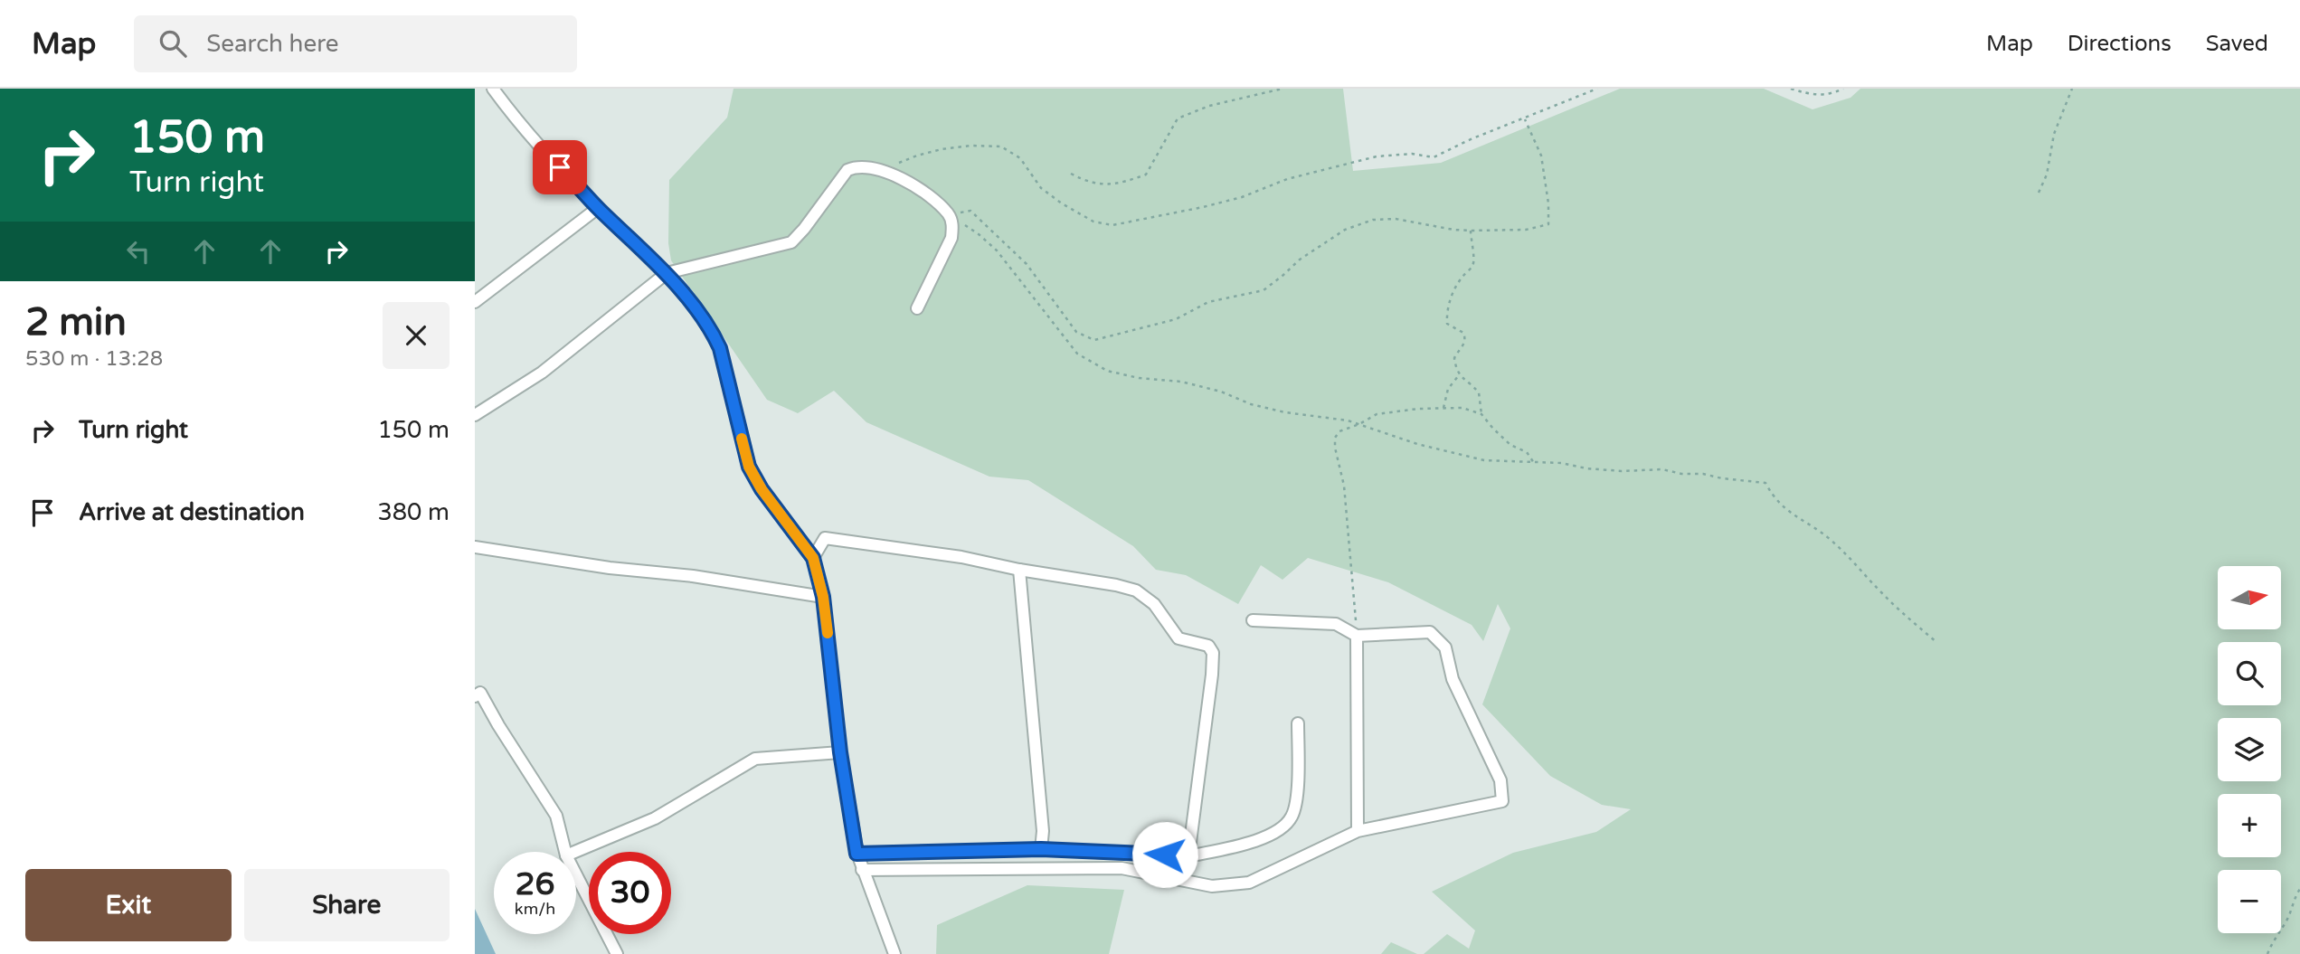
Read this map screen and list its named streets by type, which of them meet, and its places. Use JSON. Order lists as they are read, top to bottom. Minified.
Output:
{"north":"right","page":{"header":"Map","search":"Search here","nav":["Map","Directions","Saved"],"turn":["150 m","Turn right"],"heading":["2 min","530 m · 13:28"],"list":[{"name":"Turn right","value":"150 m"},{"name":"Arrive at destination","value":"380 m"}],"map_buttons":["+","−"],"speed":"26 km/h","limit":"30","buttons":["Exit","Share"]}}
